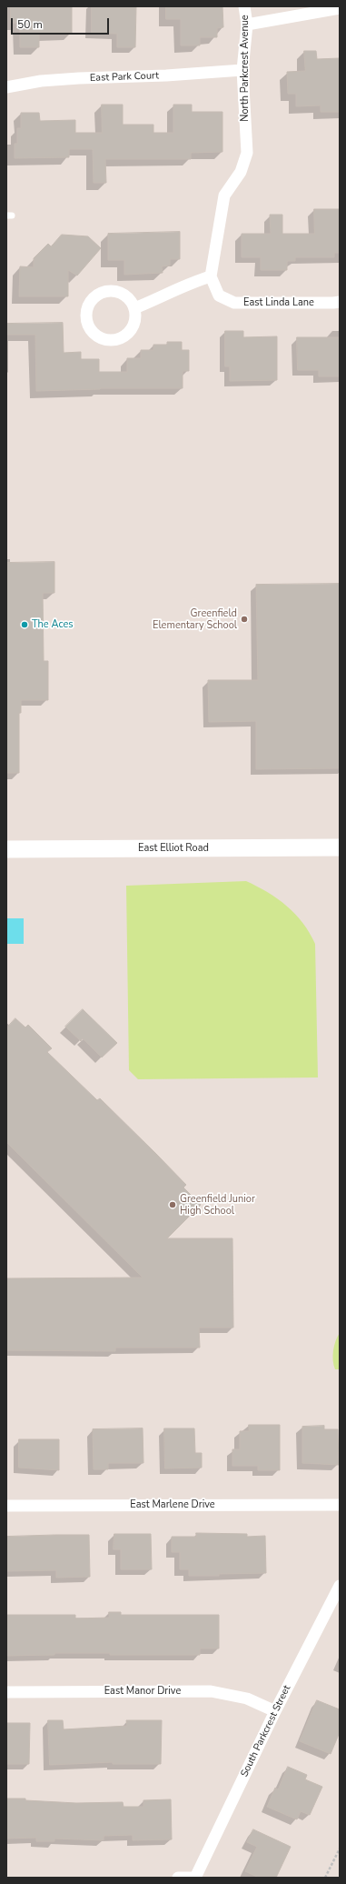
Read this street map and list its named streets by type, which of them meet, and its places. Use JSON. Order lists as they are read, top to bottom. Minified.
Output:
{"streets":{"main road":["East Elliot Road"],"street":["North Parkcrest Avenue","East Park Court","East Linda Lane","East Marlene Drive","East Manor Drive","South Parkcrest Street"]},"crossings":[["North Parkcrest Avenue","East Park Court"],["North Parkcrest Avenue","East Linda Lane"],["East Manor Drive","South Parkcrest Street"]],"places":["Greenfield Elementary School","The Aces","Greenfield Junior High School"],"scale_bar":"50 m"}
